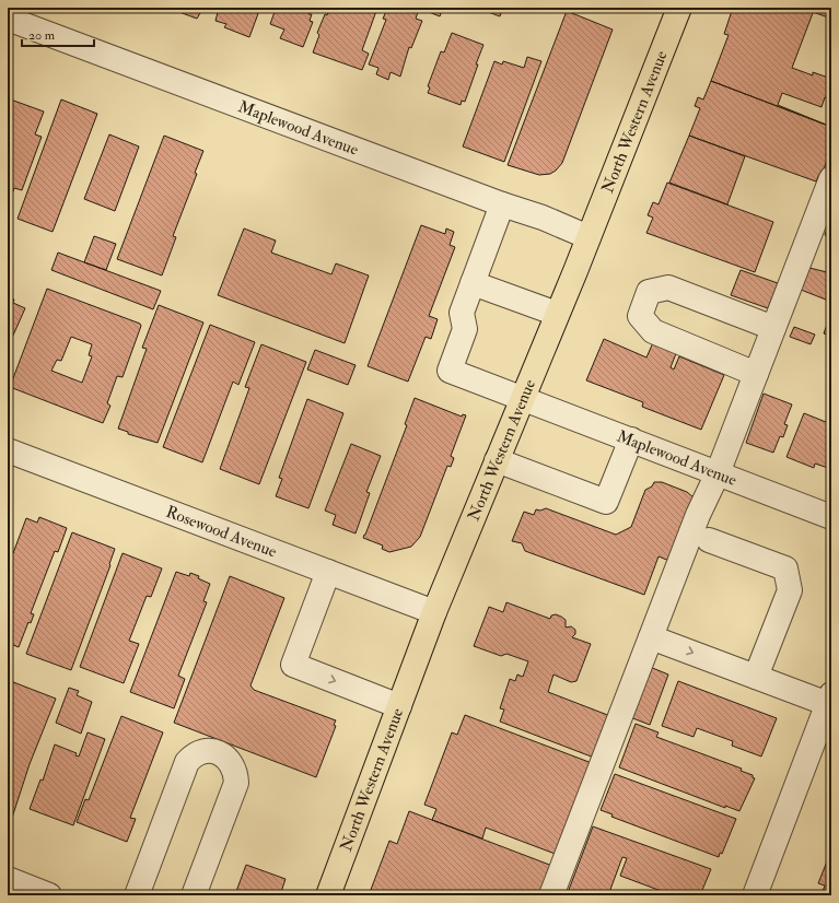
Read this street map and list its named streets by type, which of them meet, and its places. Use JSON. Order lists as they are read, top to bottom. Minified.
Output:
{"streets":{"main road":["North Western Avenue"],"street":["Maplewood Avenue","Rosewood Avenue"]},"crossings":[["North Western Avenue","Maplewood Avenue"],["North Western Avenue","Rosewood Avenue"]],"scale_bar":"20 m"}
